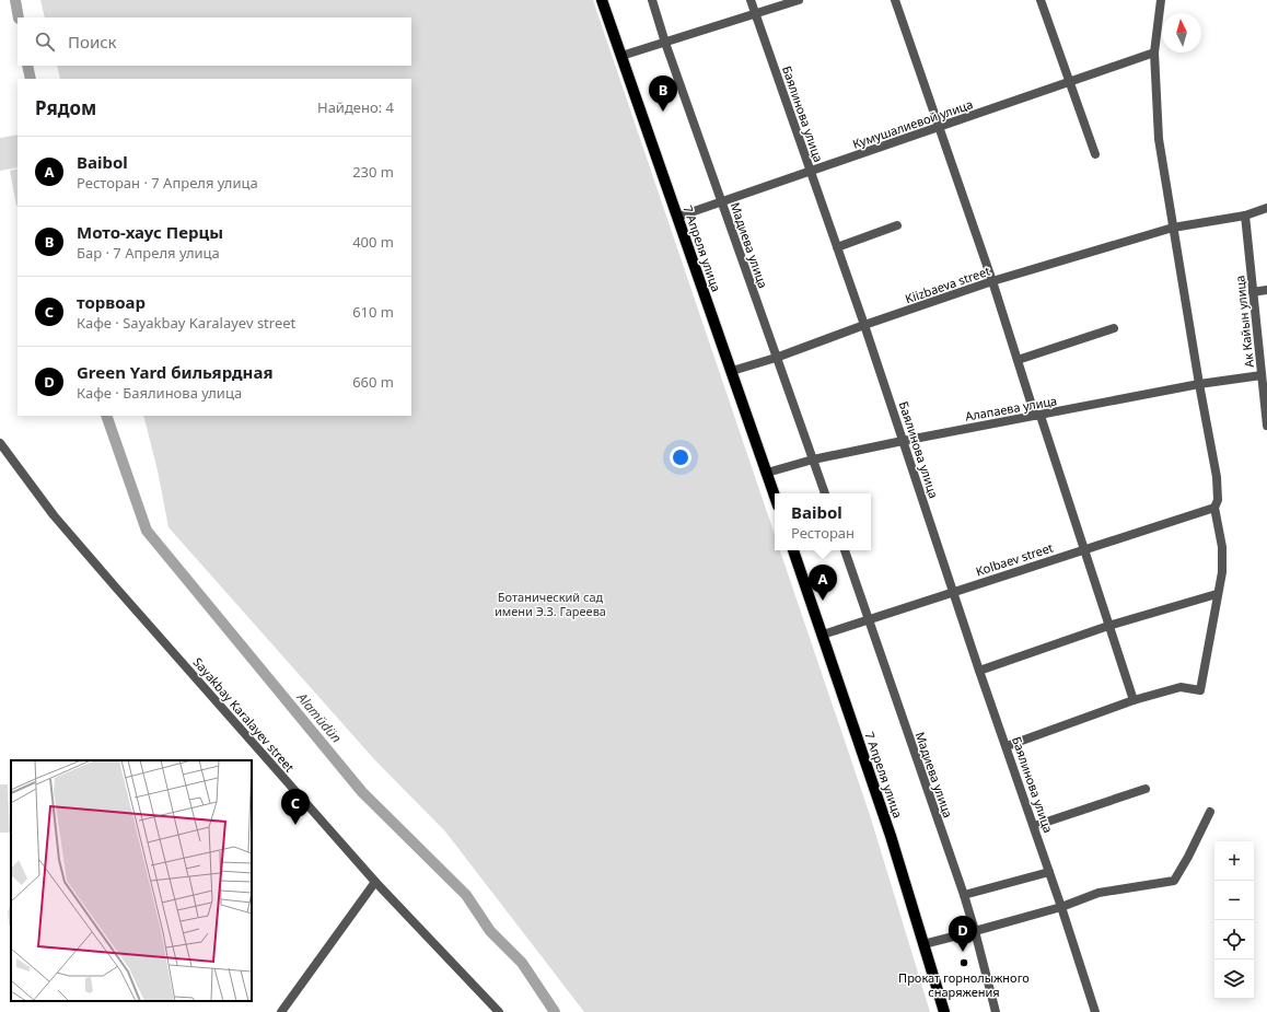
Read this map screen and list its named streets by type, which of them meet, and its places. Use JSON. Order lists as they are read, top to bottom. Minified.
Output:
{"streets":{"main road":["7 Апреля улица"],"street":["Баялинова улица","Кумушалиевой улица","Мадиева улица","Kiizbaeva street","Ак Кайын улица","Алапаева улица","Kolbaev street","Sayakbay Karalayev street"]},"crossings":[["Баялинова улица","Кумушалиевой улица"],["Баялинова улица","Kiizbaeva street"],["Баялинова улица","Алапаева улица"],["Баялинова улица","Kolbaev street"],["Кумушалиевой улица","Мадиева улица"],["Кумушалиевой улица","7 Апреля улица"],["Мадиева улица","Kiizbaeva street"],["Мадиева улица","Алапаева улица"],["Мадиева улица","Kolbaev street"],["7 Апреля улица","Kiizbaeva street"],["7 Апреля улица","Алапаева улица"],["7 Апреля улица","Kolbaev street"],["Kiizbaeva street","Ак Кайын улица"],["Ак Кайын улица","Алапаева улица"]],"water":["Alamüdün"],"parks":["Ботанический сад имени Э.З. Гареева"],"places":["Прокат горнолыжного снаряжения"],"north":"top","page":{"search":"Поиск","pins":["B","A","C","D"],"heading":["Рядом","Найдено: 4"],"list":[{"mark":"A","name":"Baibol","note":"Ресторан · 7 Апреля улица","value":"230 m"},{"mark":"B","name":"Мото-хаус Перцы","note":"Бар · 7 Апреля улица","value":"400 m"},{"mark":"C","name":"торвоар","note":"Кафе · Sayakbay Karalayev street","value":"610 m"},{"mark":"D","name":"Green Yard бильярдная","note":"Кафе · Баялинова улица","value":"660 m"}],"popup":["Baibol","Ресторан"],"map_buttons":["+","−"]}}
